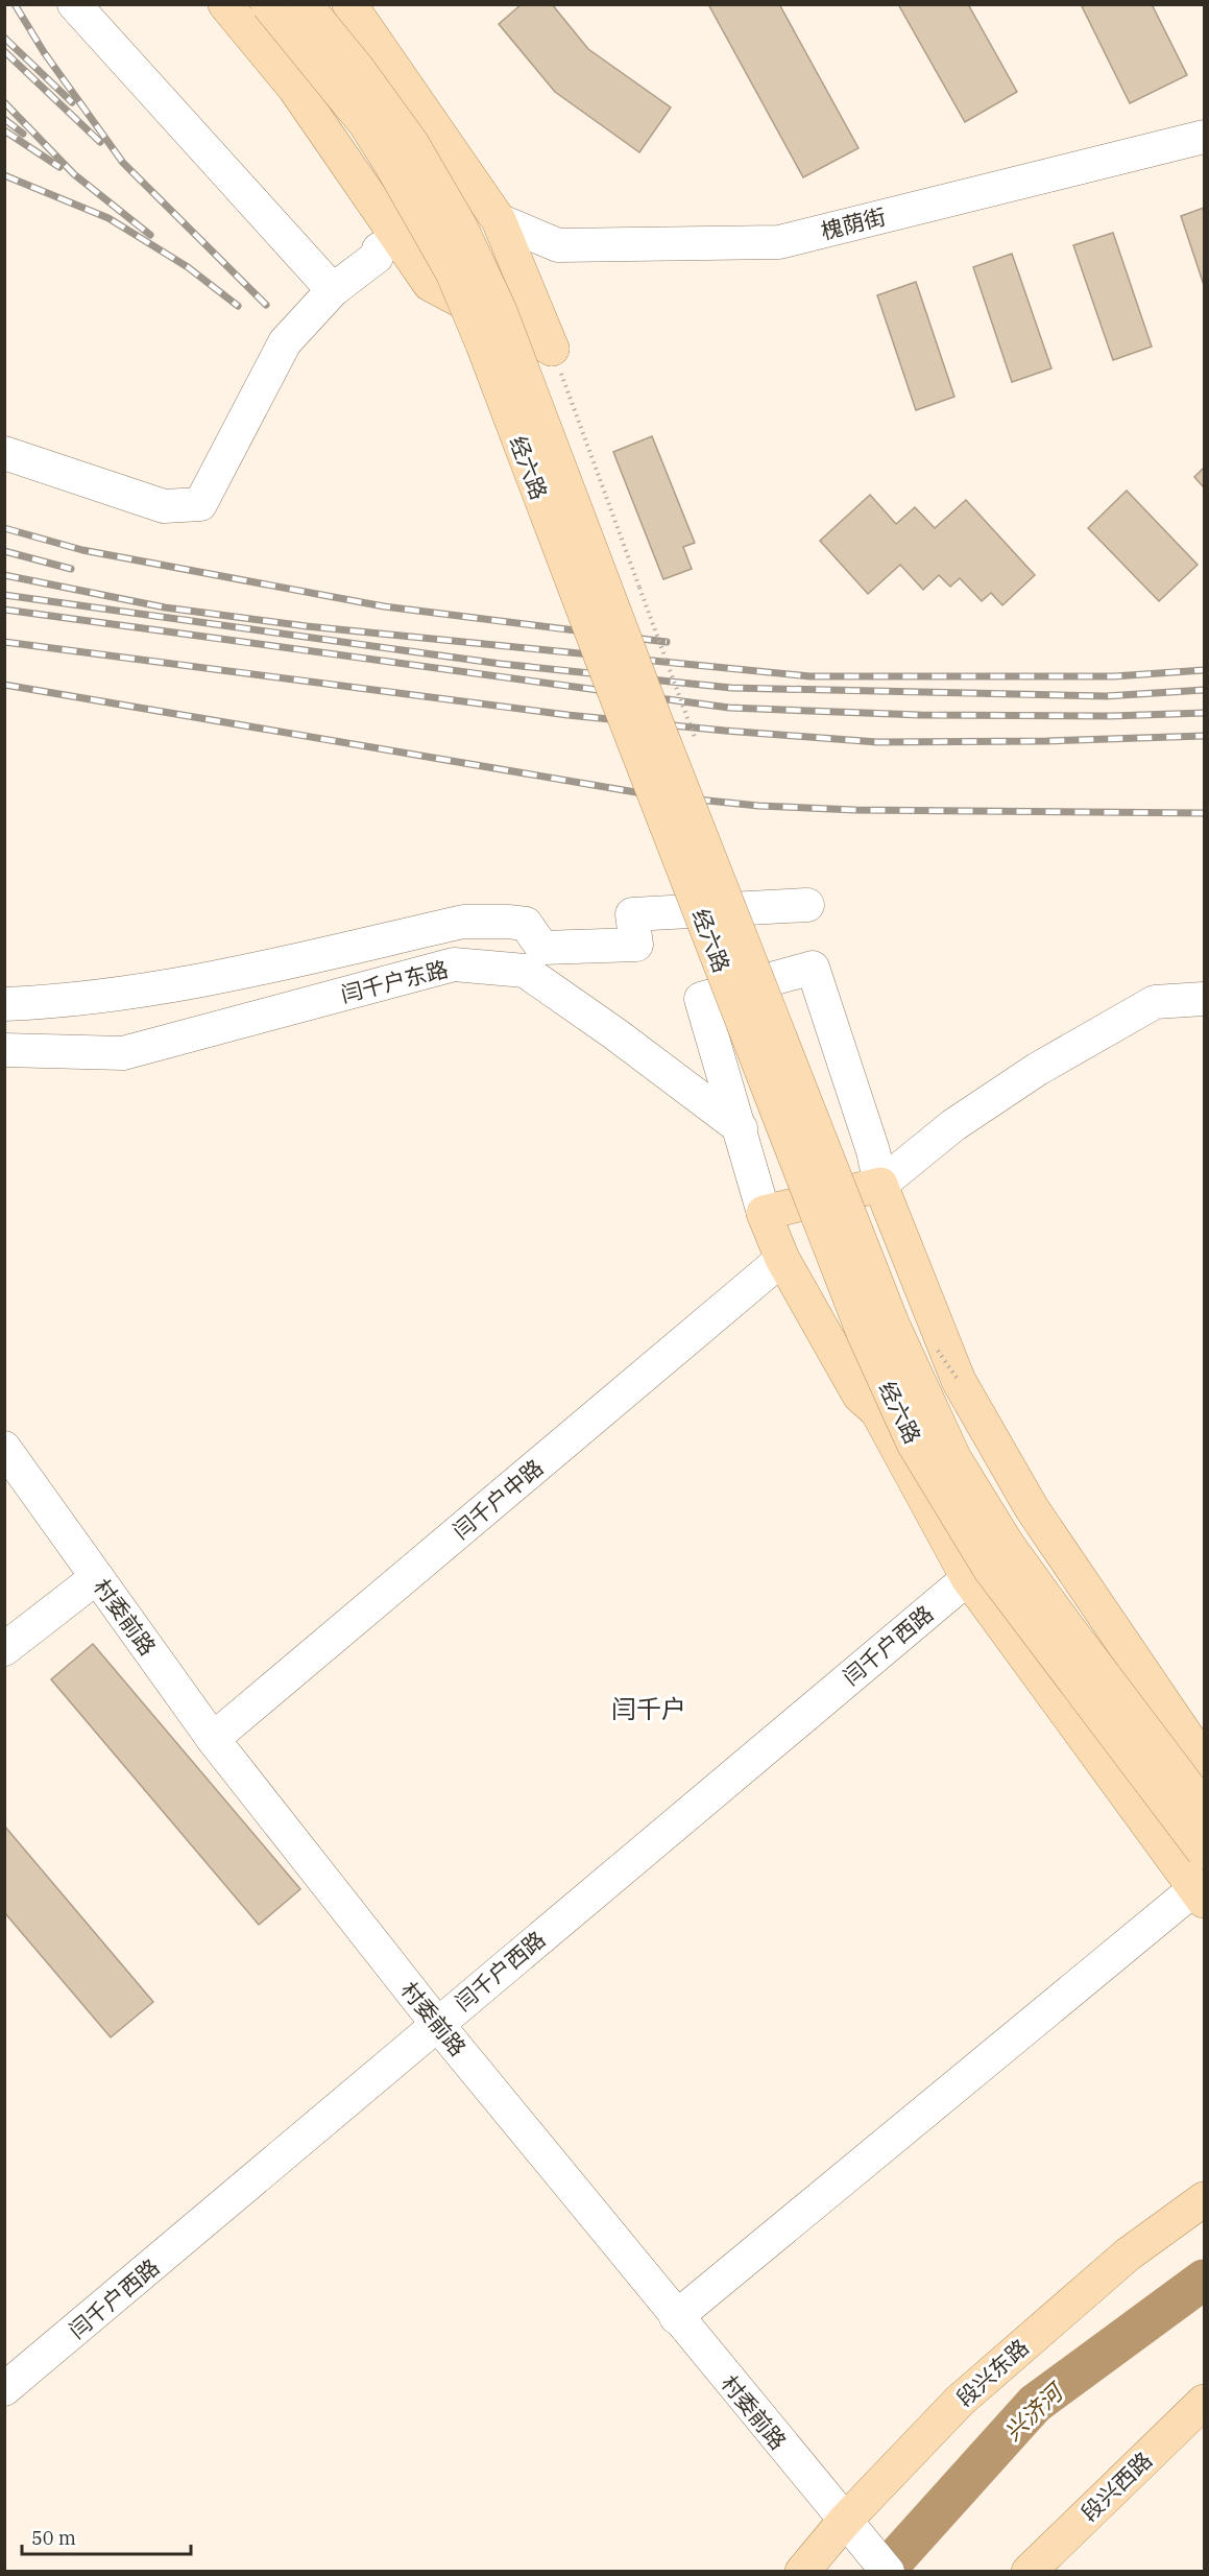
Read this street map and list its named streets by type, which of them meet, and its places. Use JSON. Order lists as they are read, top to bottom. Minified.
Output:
{"streets":{"main road":["经六路","段兴东路","段兴西路"],"street":["槐荫街","闫千户东路","闫千户中路","村委前路","闫千户西路"]},"crossings":[["闫千户中路","村委前路"],["村委前路","闫千户西路"],["村委前路","段兴东路"]],"districts":["闫千户"],"water":["兴济河"],"scale_bar":"50 m"}
